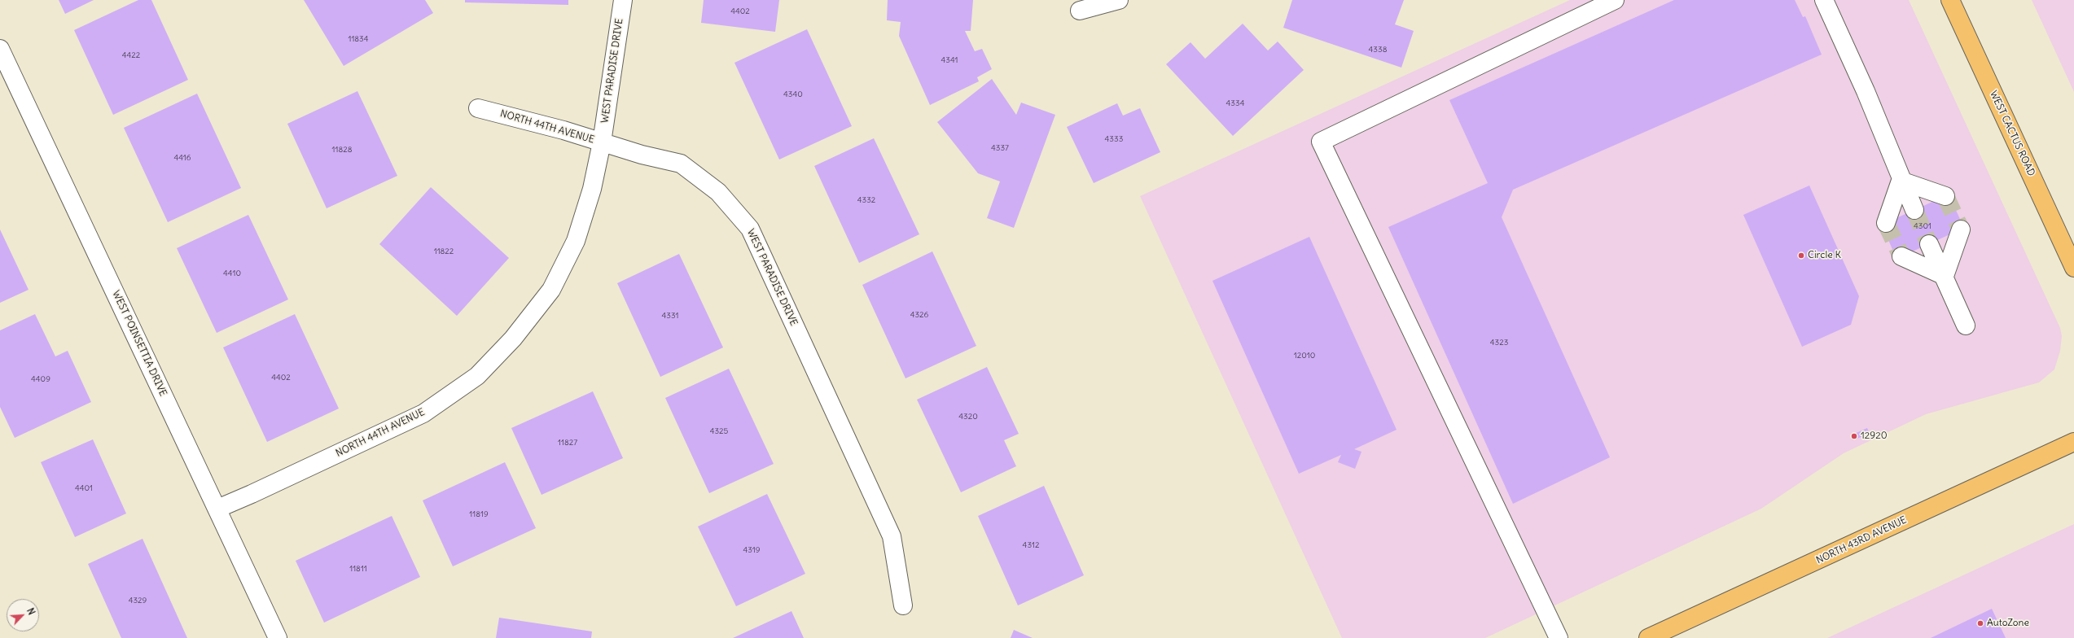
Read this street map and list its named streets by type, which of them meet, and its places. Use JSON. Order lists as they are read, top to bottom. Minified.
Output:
{"streets":{"main road":["WEST CACTUS ROAD","NORTH 43RD AVENUE"],"street":["WEST PARADISE DRIVE","NORTH 44TH AVENUE","WEST POINSETTIA DRIVE"]},"crossings":[["WEST PARADISE DRIVE","NORTH 44TH AVENUE"],["NORTH 44TH AVENUE","WEST POINSETTIA DRIVE"]],"places":["Circle K","12920","AutoZone"],"house_numbers":["4402","11834","4338","4422","4341","4340","4334","4333","4337","11828","4416","4332","4301","11822","4410","4326","4331","4323","12010","4402","4409","4320","4325","11827","4401","11819","4312","4319","11811","4329"],"north":"top right"}
